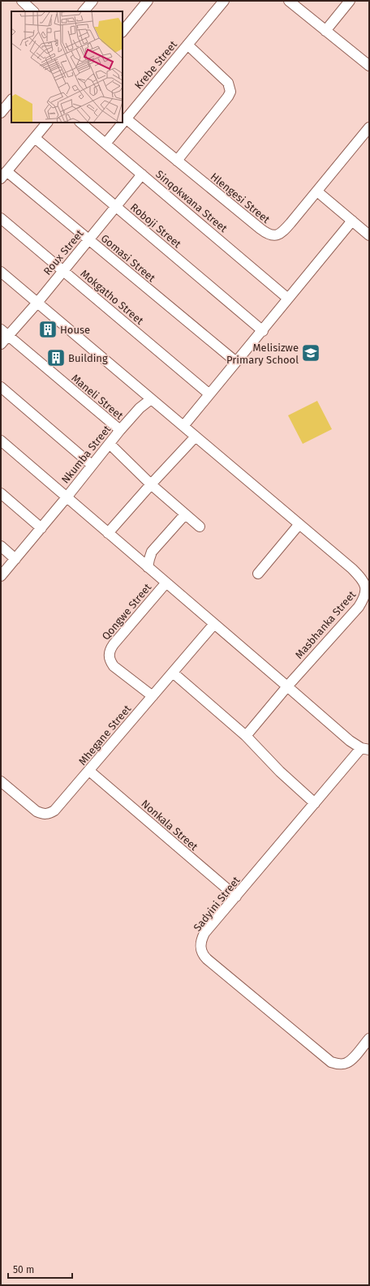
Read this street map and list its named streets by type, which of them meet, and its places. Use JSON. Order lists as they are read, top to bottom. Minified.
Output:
{"streets":{"street":["Krebe Street","Hlengesi Street","Sinqokwana Street","Roboji Street","Roux Street","Gomasi Street","Mokgatho Street","Maneli Street","Nkumba Street","Qongwe Street","Masbhanka Street","Mhegane Street","Nonkala Street","Sadyini Street"]},"crossings":[["Krebe Street","Hlengesi Street"],["Krebe Street","Sinqokwana Street"],["Sinqokwana Street","Roux Street"],["Roboji Street","Roux Street"],["Roux Street","Gomasi Street"],["Roux Street","Mokgatho Street"],["Roux Street","Maneli Street"],["Roux Street","Masbhanka Street"],["Maneli Street","Nkumba Street"],["Nkumba Street","Masbhanka Street"],["Qongwe Street","Mhegane Street"],["Mhegane Street","Nonkala Street"],["Nonkala Street","Sadyini Street"]],"places":{"building":["House","Building"],"school or university":["Melisizwe Primary School"]},"scale_bar":"50 m"}
